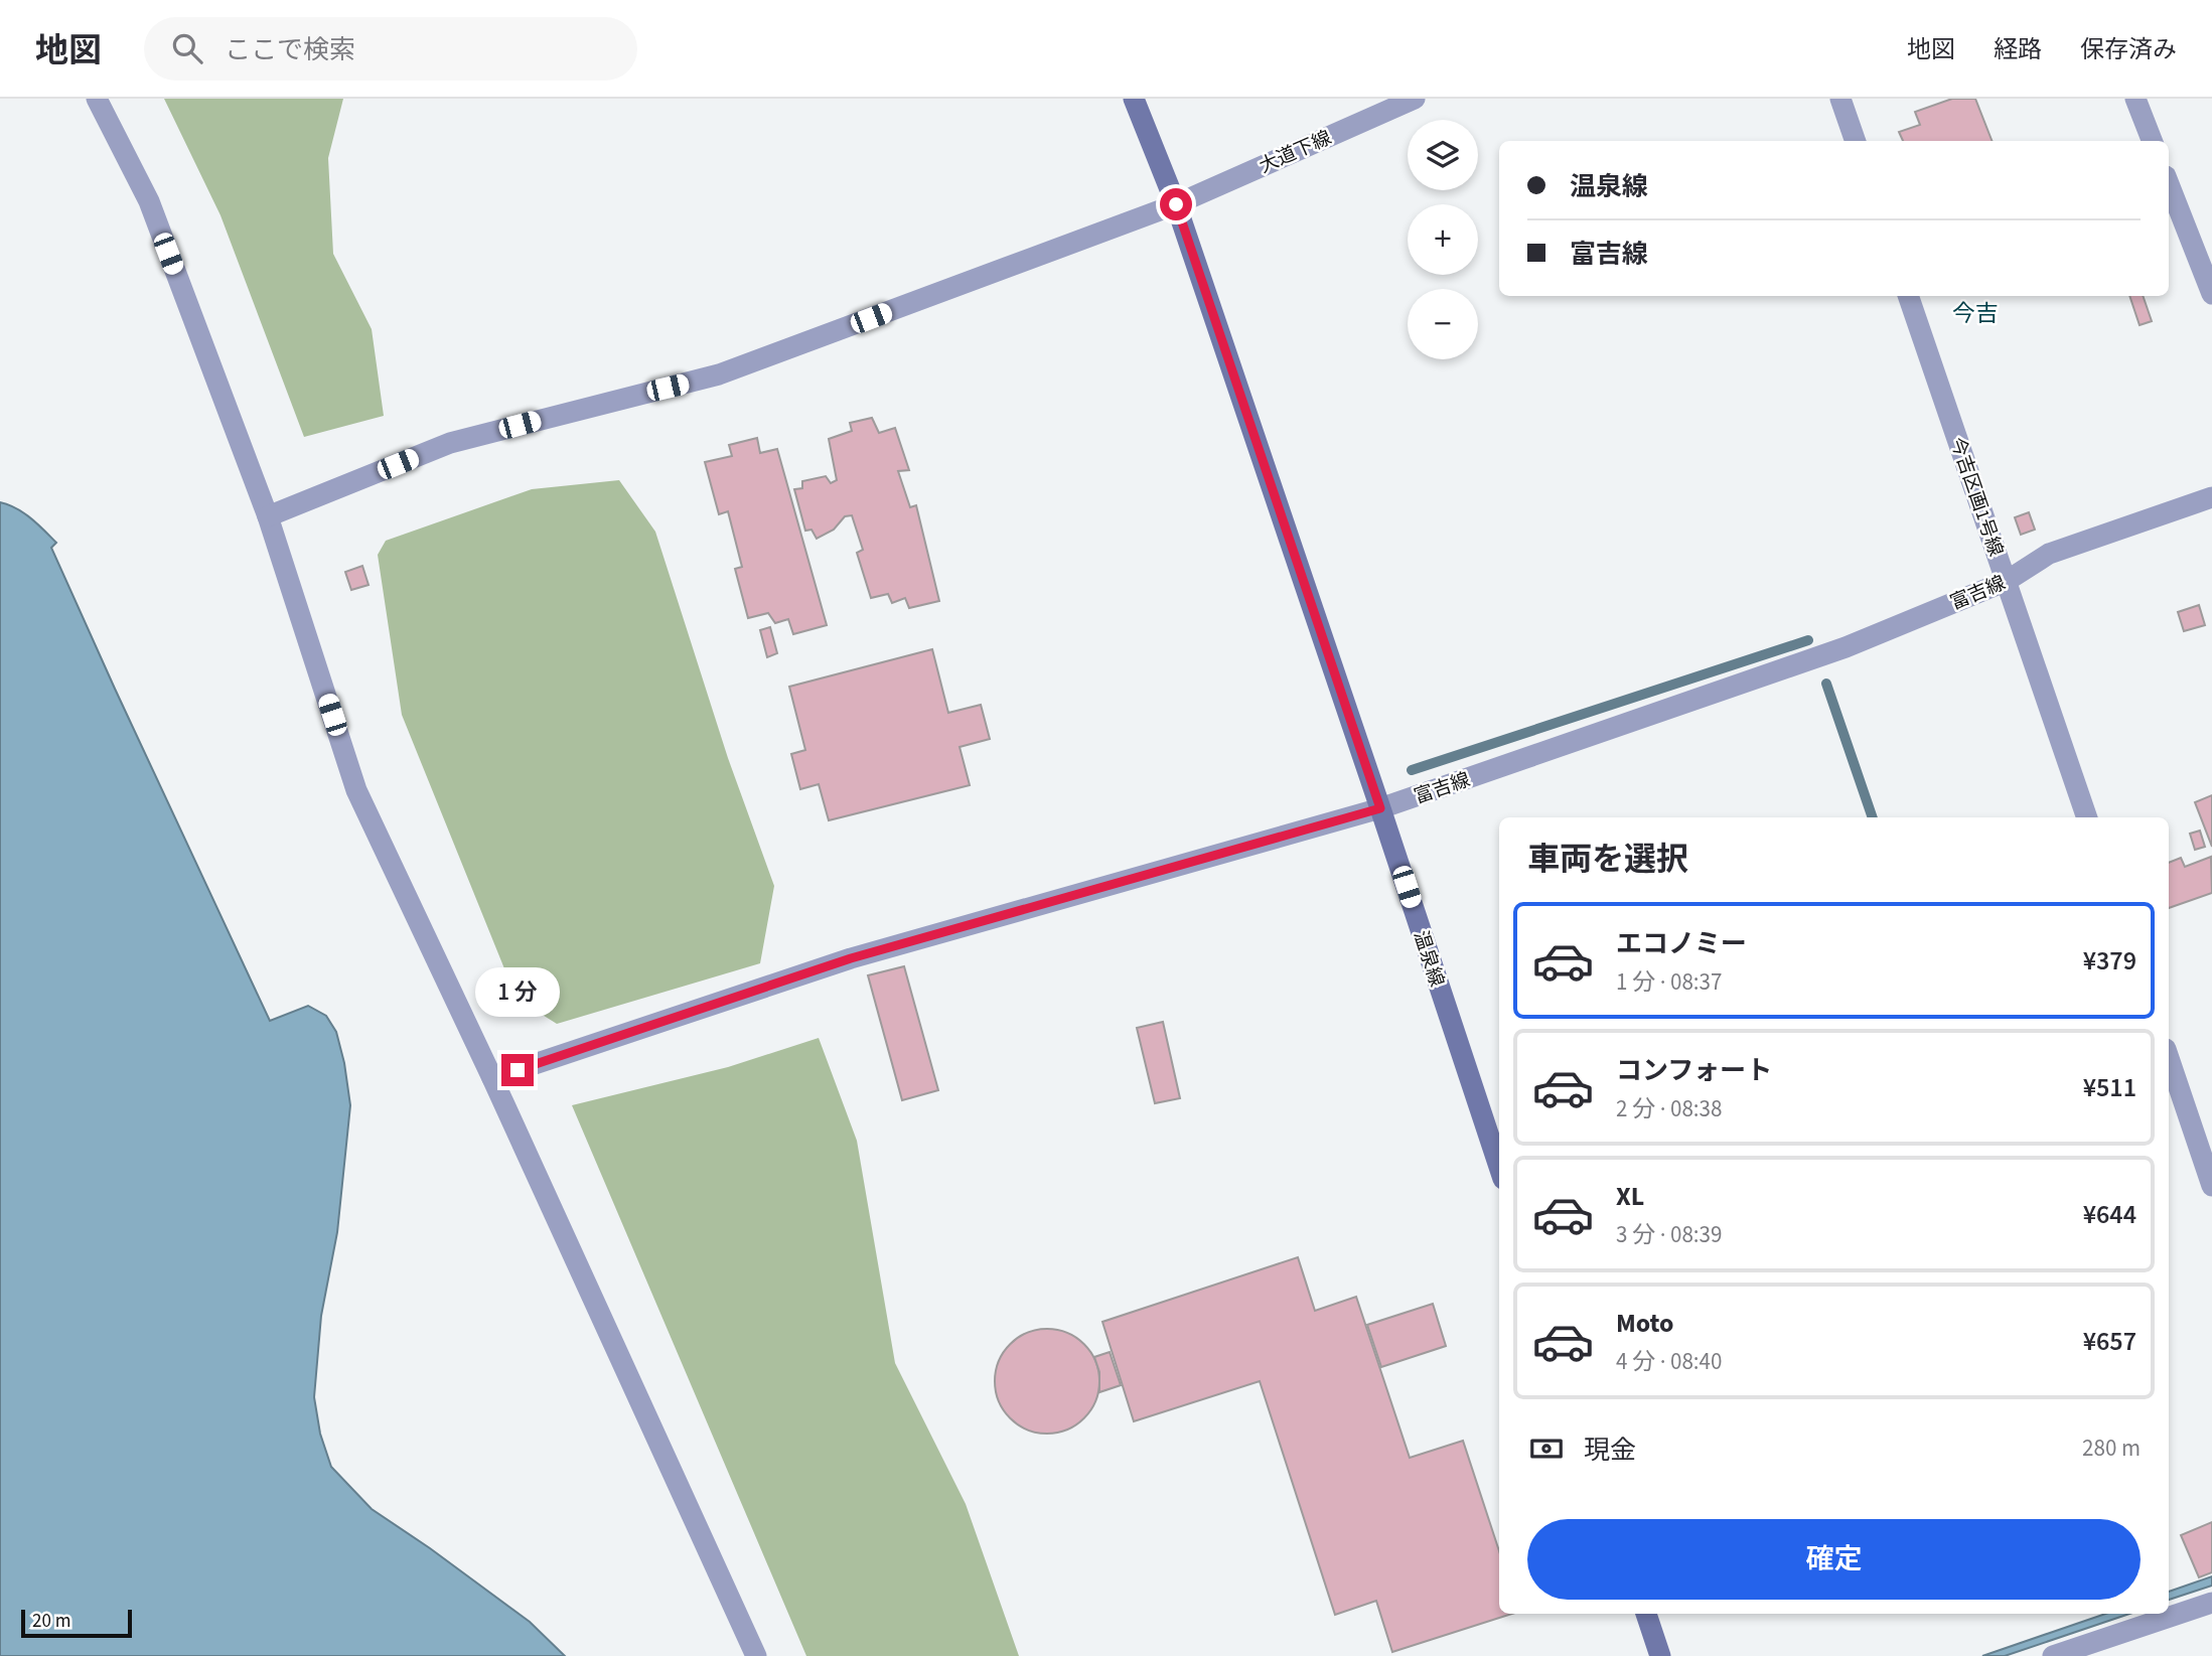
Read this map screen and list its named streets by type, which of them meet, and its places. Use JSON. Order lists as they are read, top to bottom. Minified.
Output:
{"streets":{"street":["大道下線","今吉区画1号線","富吉線","温泉線"]},"crossings":[["大道下線","温泉線"],["今吉区画1号線","富吉線"],["富吉線","温泉線"]],"districts":["今吉"],"scale_bar":"20 m","page":{"header":"地図","search":"ここで検索","nav":["地図","経路","保存済み"],"map_buttons":["+","−"],"banner":["温泉線","富吉線"],"heading":"車両を選択","list":[{"name":"エコノミー","note":"1 分 · 08:37","value":"¥379"},{"name":"コンフォート","note":"2 分 · 08:38","value":"¥511"},{"name":"XL","note":"3 分 · 08:39","value":"¥644"},{"name":"Moto","note":"4 分 · 08:40","value":"¥657"}],"bubble":"1 分","pay":["現金","280 m"],"buttons":"確定","scale":"20 m"}}
